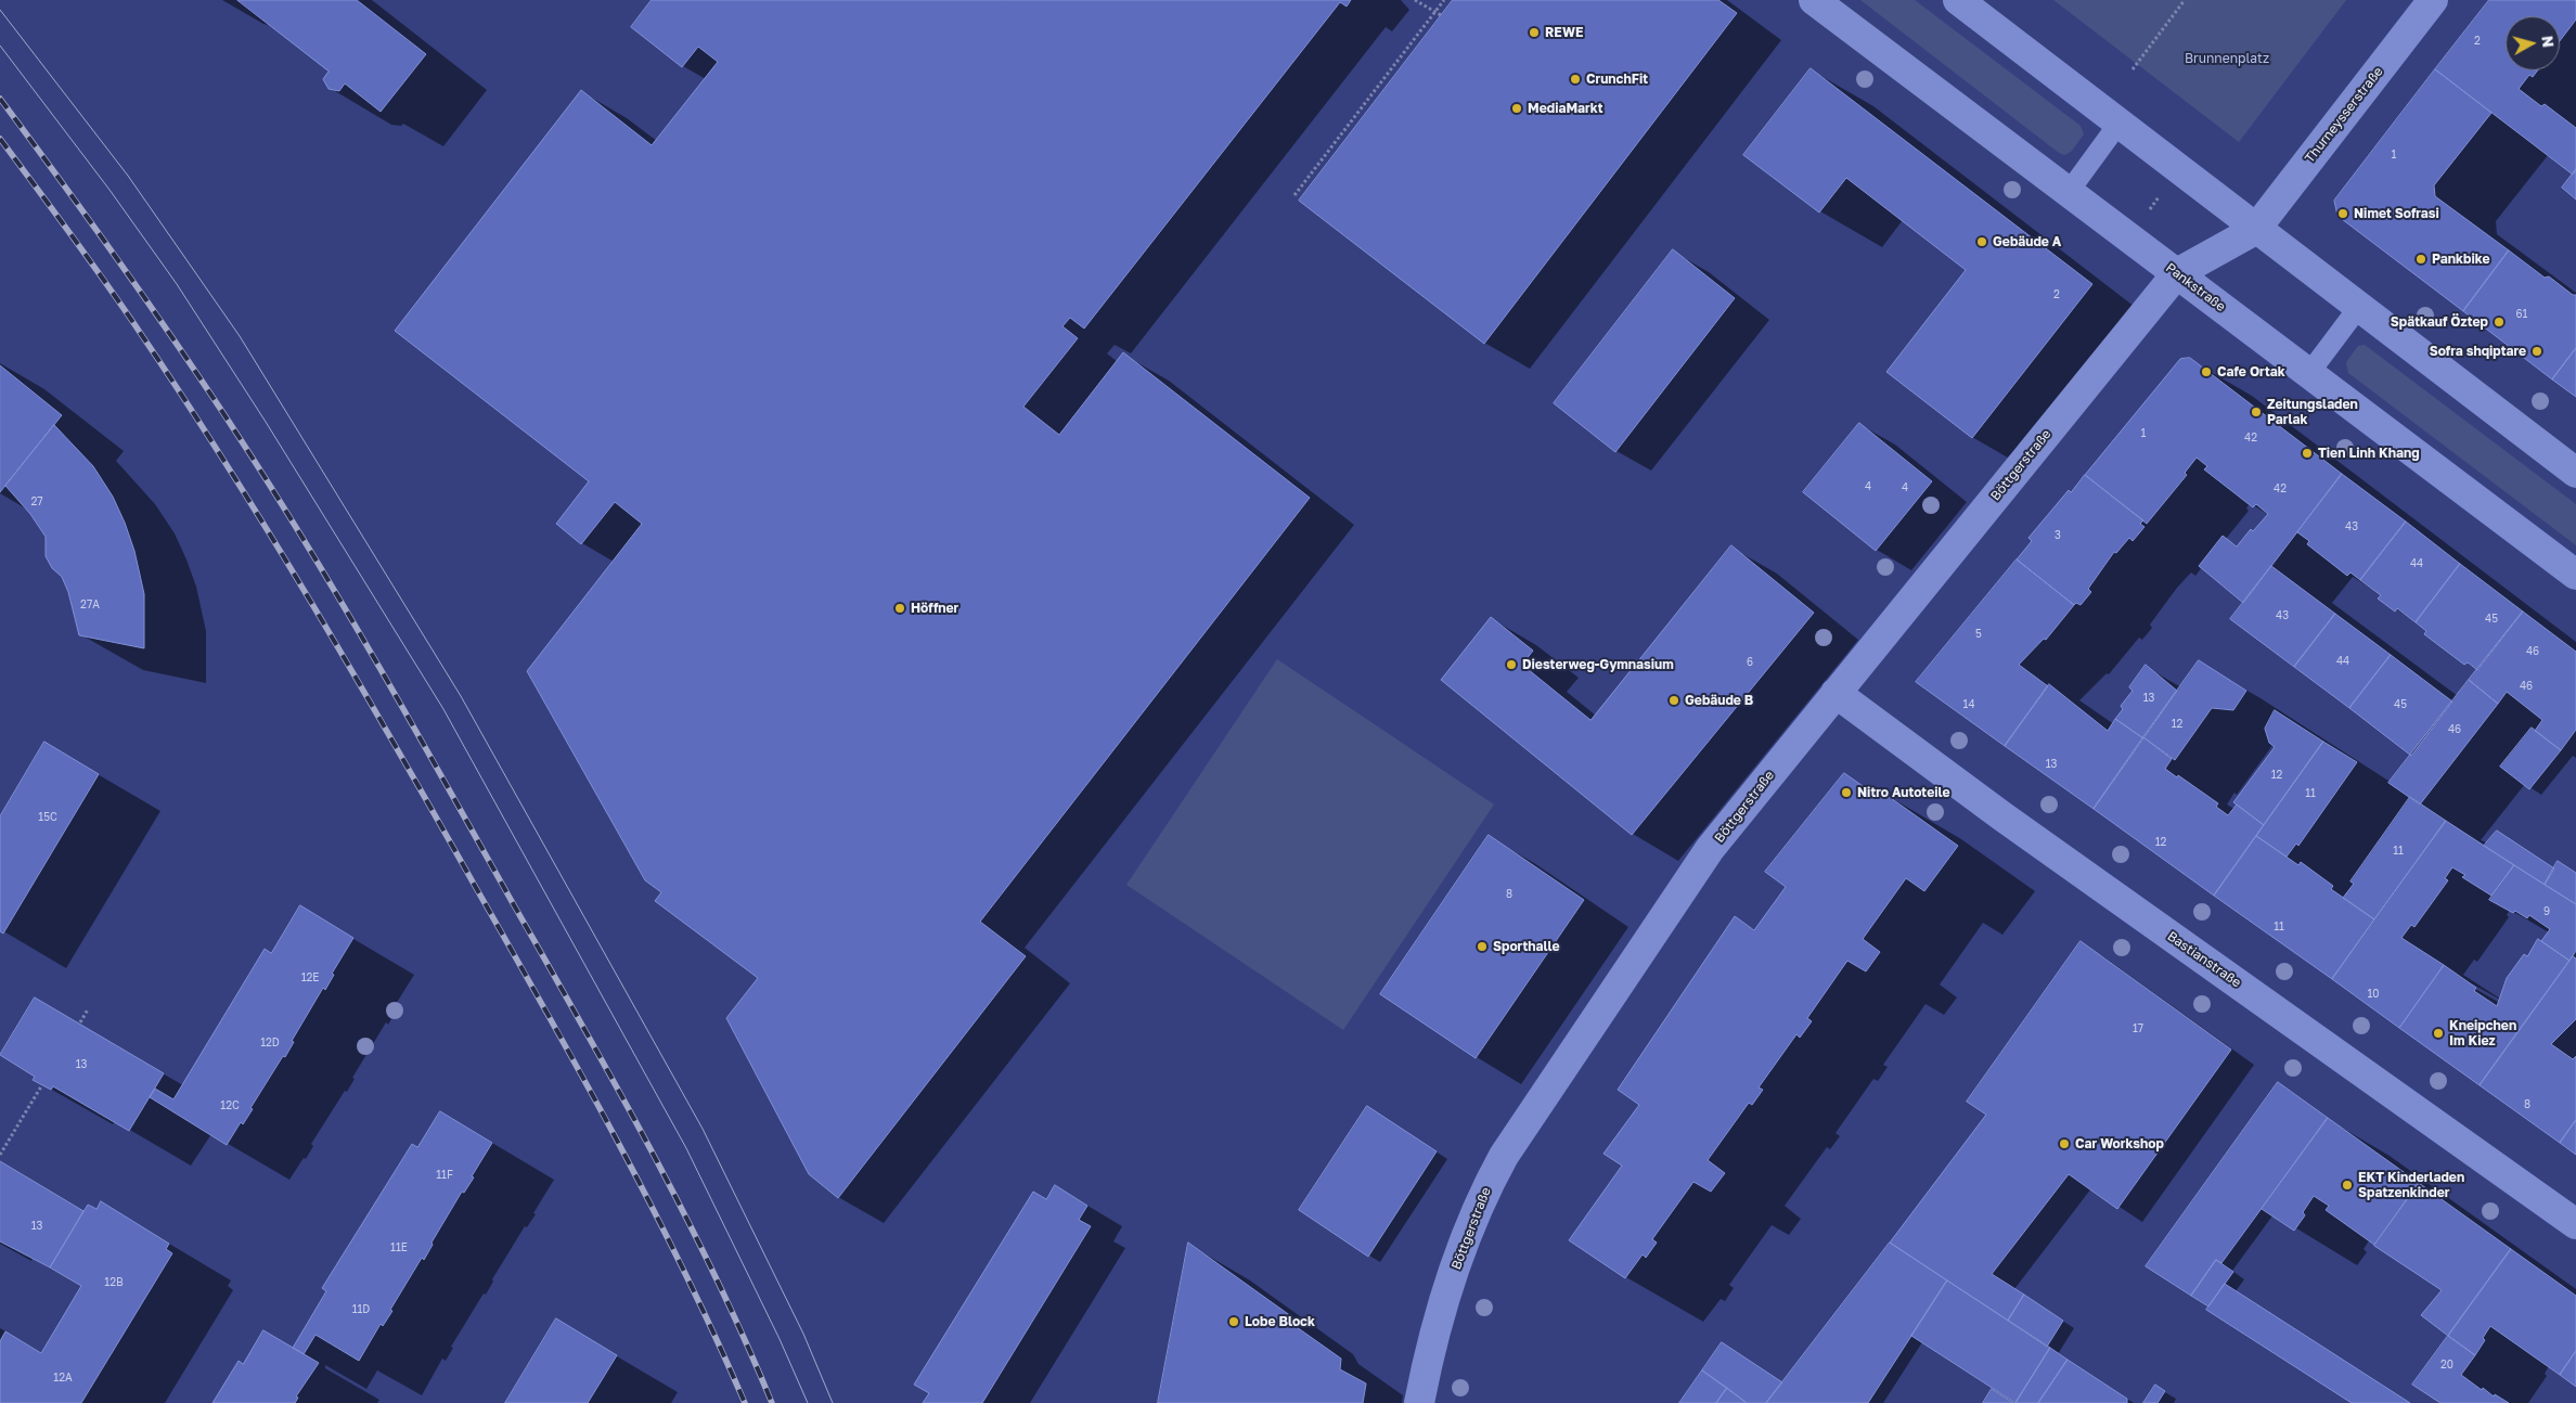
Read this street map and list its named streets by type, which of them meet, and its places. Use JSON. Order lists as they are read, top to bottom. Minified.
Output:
{"streets":{"street":["Thurneysserstraße","Pankstraße","Böttgerstraße","Bastianstraße"]},"crossings":[["Pankstraße","Böttgerstraße"],["Böttgerstraße","Bastianstraße"]],"parks":["Brunnenplatz"],"places":["REWE","CrunchFit","MediaMarkt","Nimet Sofrasi","Gebäude A","Pankbike","Spätkauf Öztep","Sofra shqiptare","Cafe Ortak","Zeitungsladen Parlak","Tien Linh Khang","Höffner","Diesterweg-Gymnasium","Gebäude B","Nitro Autoteile","Sporthalle","Kneipchen Im Kiez","Car Workshop","EKT Kinderladen Spatzenkinder","Lobe Block"],"house_numbers":["2","1","2","61","1","42","4","4","42","27","43","3","44","27A","43","45","5","46","44","6","46","13","14","45","12","46","13","12","11","15C","12","11","8","9","11","12E","10","17","12D","13","8","12C","11F","13","11E","12B","11D","20","12A"],"north":"right"}
